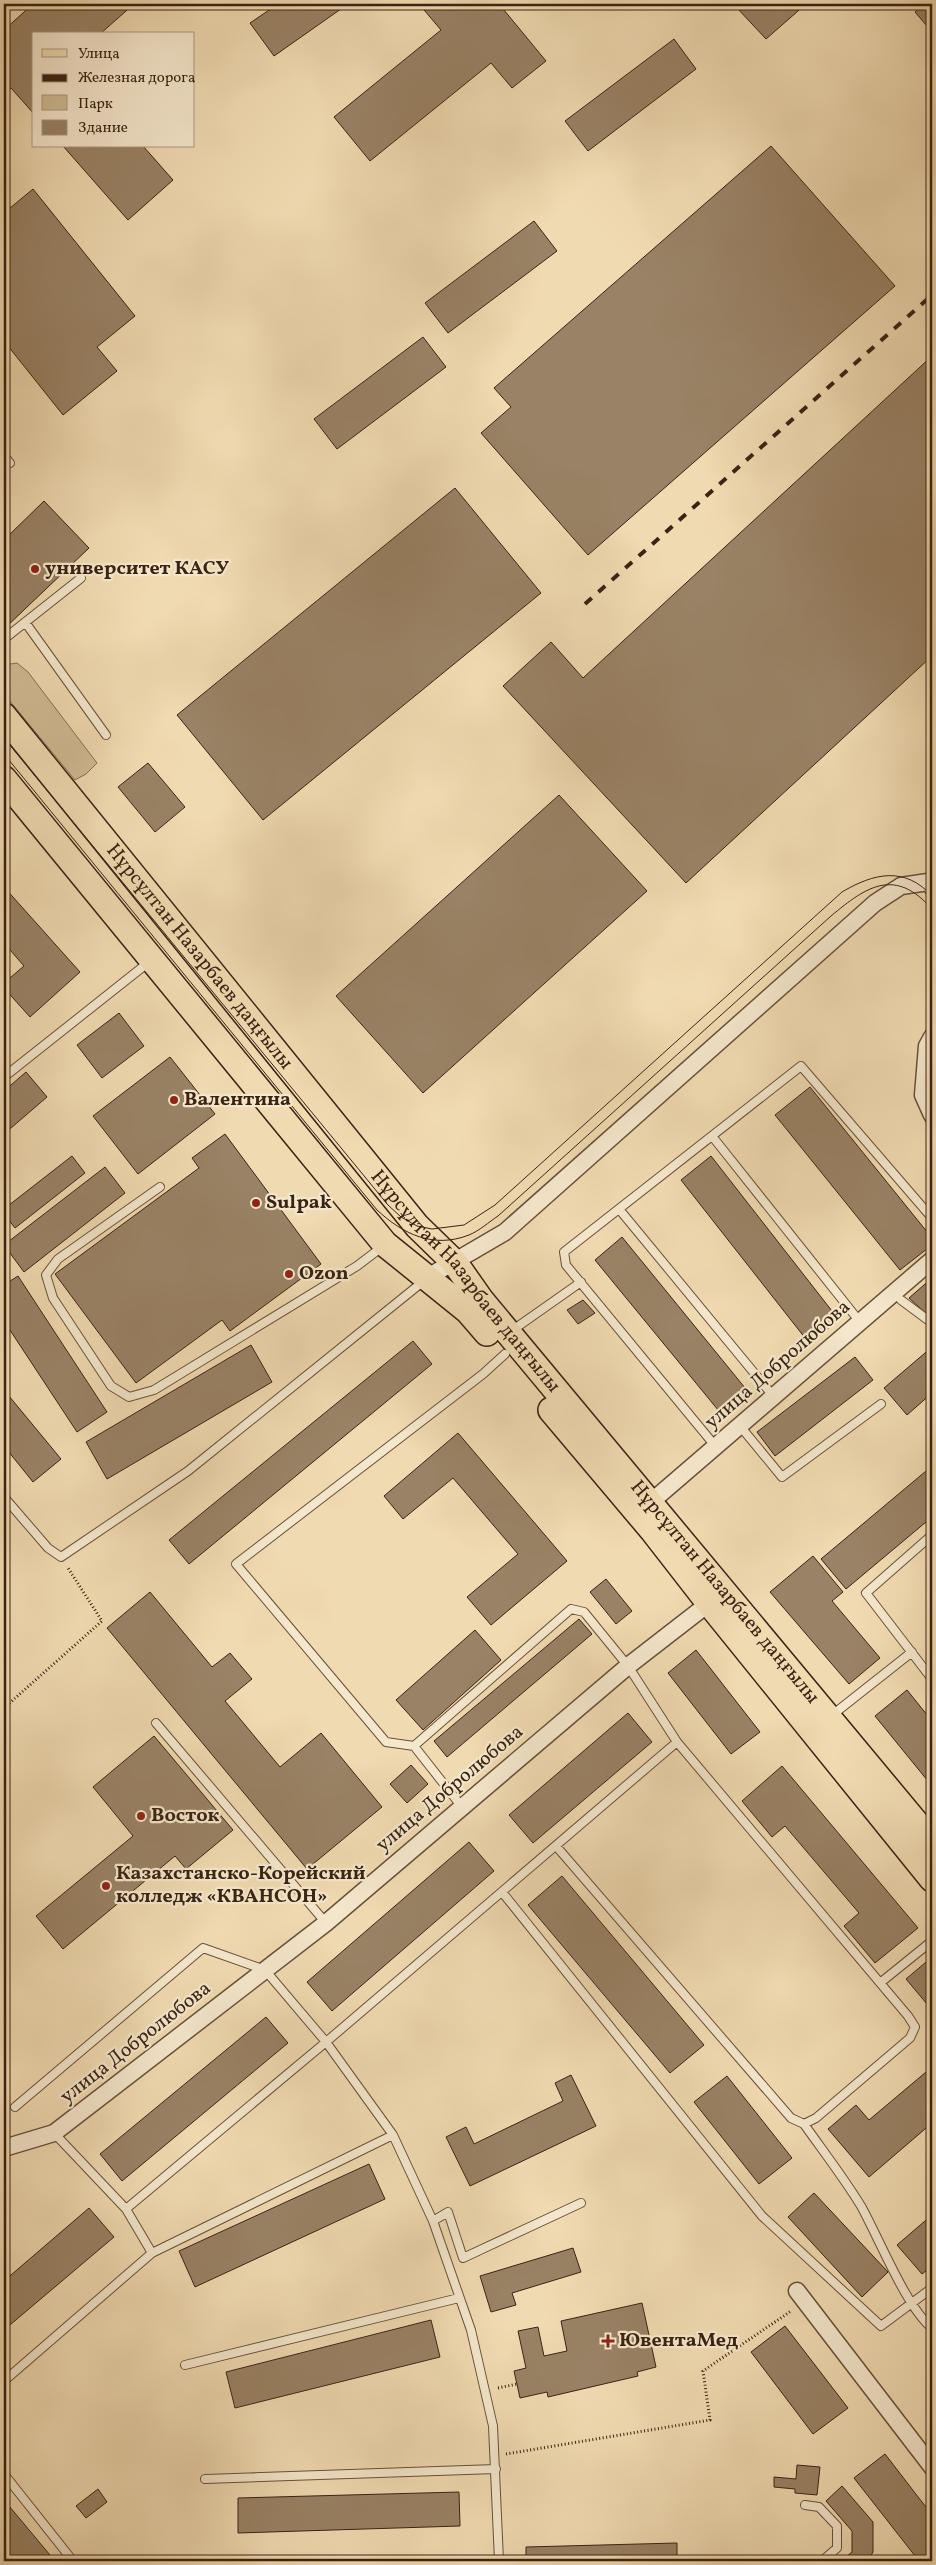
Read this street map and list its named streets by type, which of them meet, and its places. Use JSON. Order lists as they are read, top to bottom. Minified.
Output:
{"streets":{"main road":["Нұрсұлтан Назарбаев даңғылы"],"street":["улица Добролюбова"]},"crossings":[["Нұрсұлтан Назарбаев даңғылы","улица Добролюбова"]],"places":{"other":["университет КАСУ","Валентина","Sulpak","Ozon","Восток","Казахстанско-Корейский колледж «КВАНСОН»"],"health":["ЮвентаМед"]},"legend":["Улица","Железная дорога","Парк","Здание"]}
